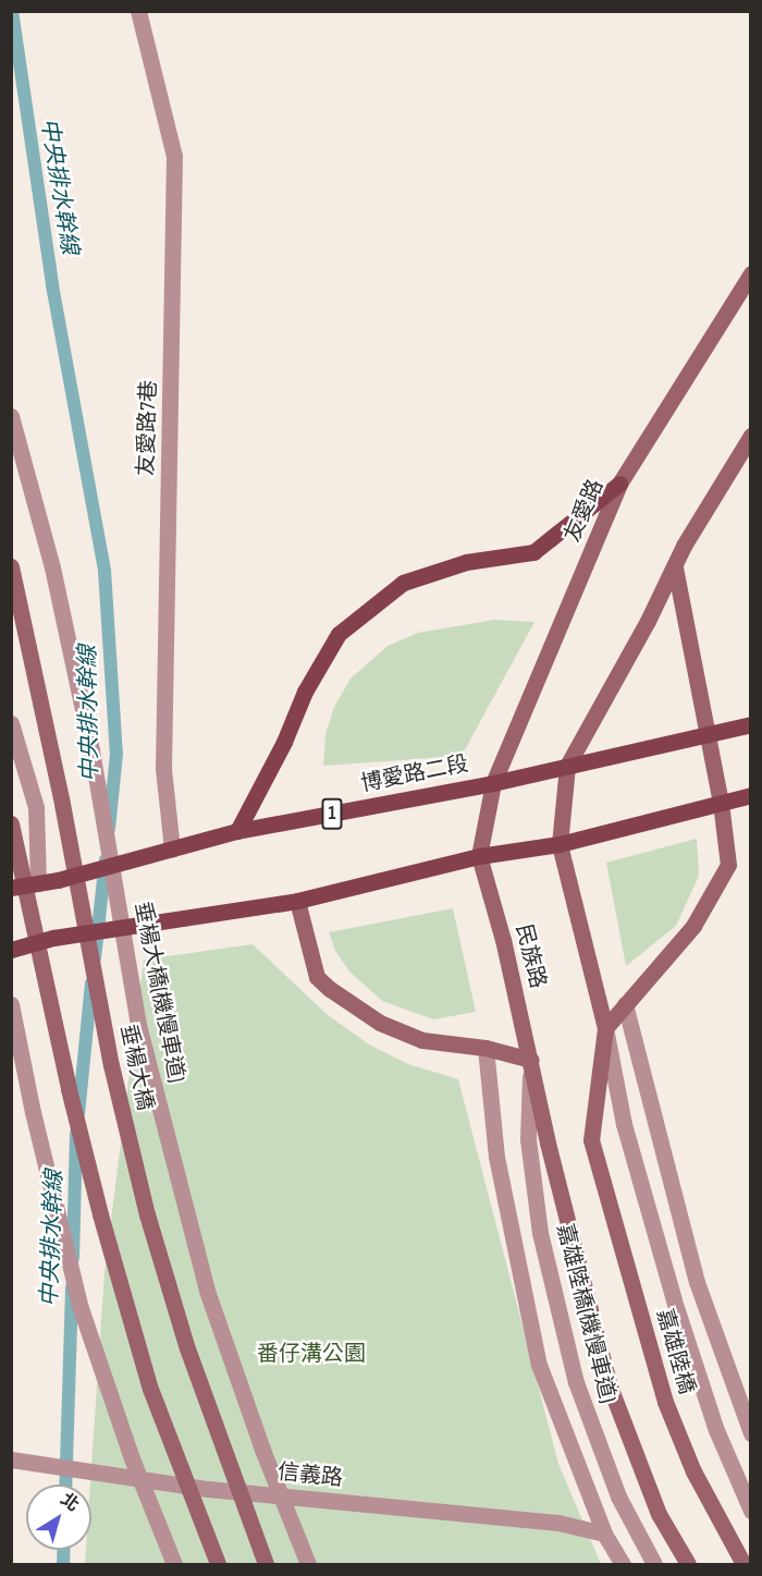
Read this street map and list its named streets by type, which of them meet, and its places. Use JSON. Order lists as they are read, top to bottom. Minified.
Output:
{"streets":{"main road":["友愛路","博愛路二段","1","民族路","垂楊大橋","嘉雄陸橋"],"street":["友愛路7巷","垂楊大橋(機慢車道)","嘉雄陸橋(機慢車道)","信義路"]},"crossings":[["友愛路7巷","博愛路二段"],["友愛路","博愛路二段"],["友愛路","民族路"],["博愛路二段","民族路"],["民族路","嘉雄陸橋(機慢車道)"]],"water":["中央排水幹線"],"parks":["番仔溝公園"],"north":"top right"}
